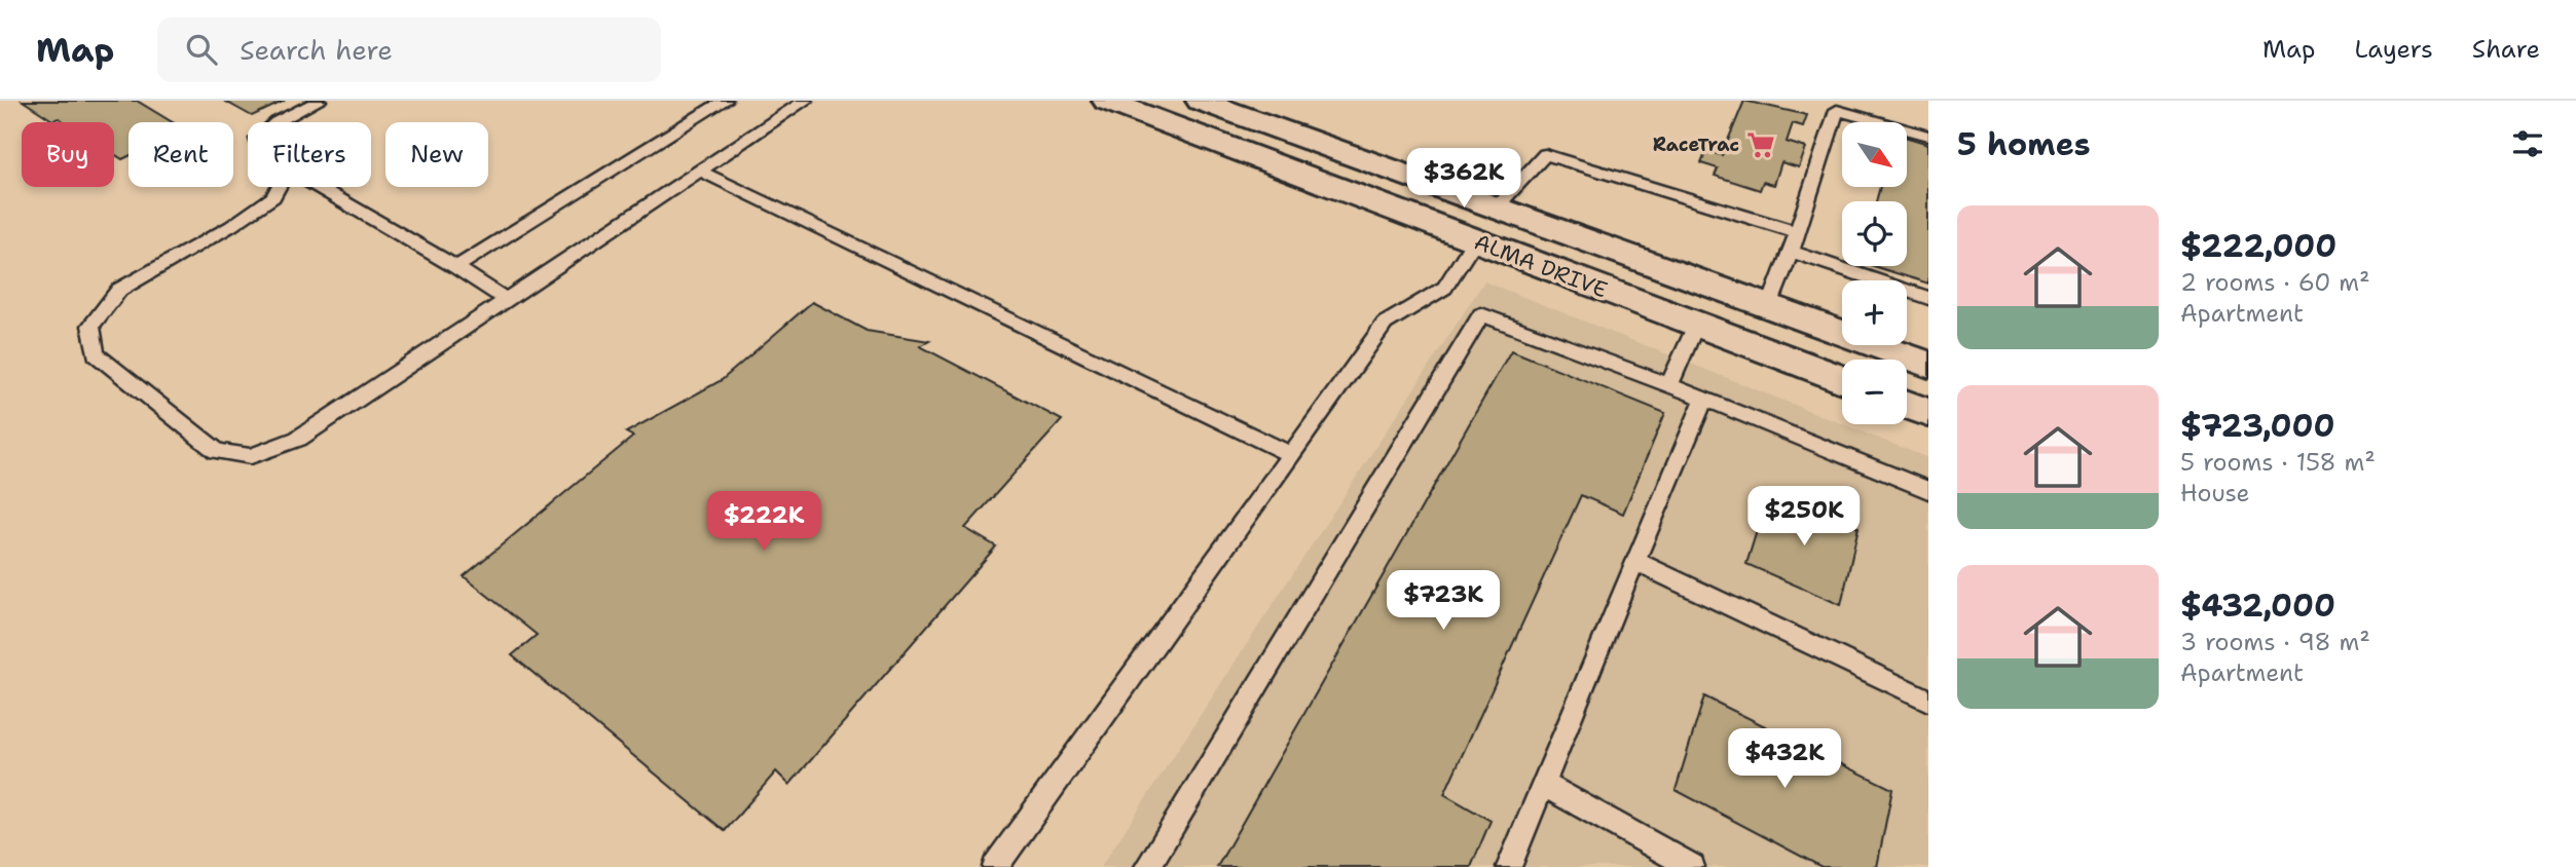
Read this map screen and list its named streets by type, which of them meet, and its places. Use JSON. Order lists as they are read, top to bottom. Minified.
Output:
{"streets":{"main road":["ALMA DRIVE"]},"places":{"supermarket":["RaceTrac"]},"north":"bottom right","page":{"header":"Map","search":"Search here","nav":["Map","Layers","Share"],"heading":"5 homes","map_buttons":["+","−"],"chip":["Buy","Rent","Filters","New"],"price":["$362K","$250K","$222K","$723K","$432K"],"list":[{"name":"$222,000","note":"2 rooms · 60 m² · Apartment"},{"name":"$723,000","note":"5 rooms · 158 m² · House"},{"name":"$432,000","note":"3 rooms · 98 m² · Apartment"}]}}
